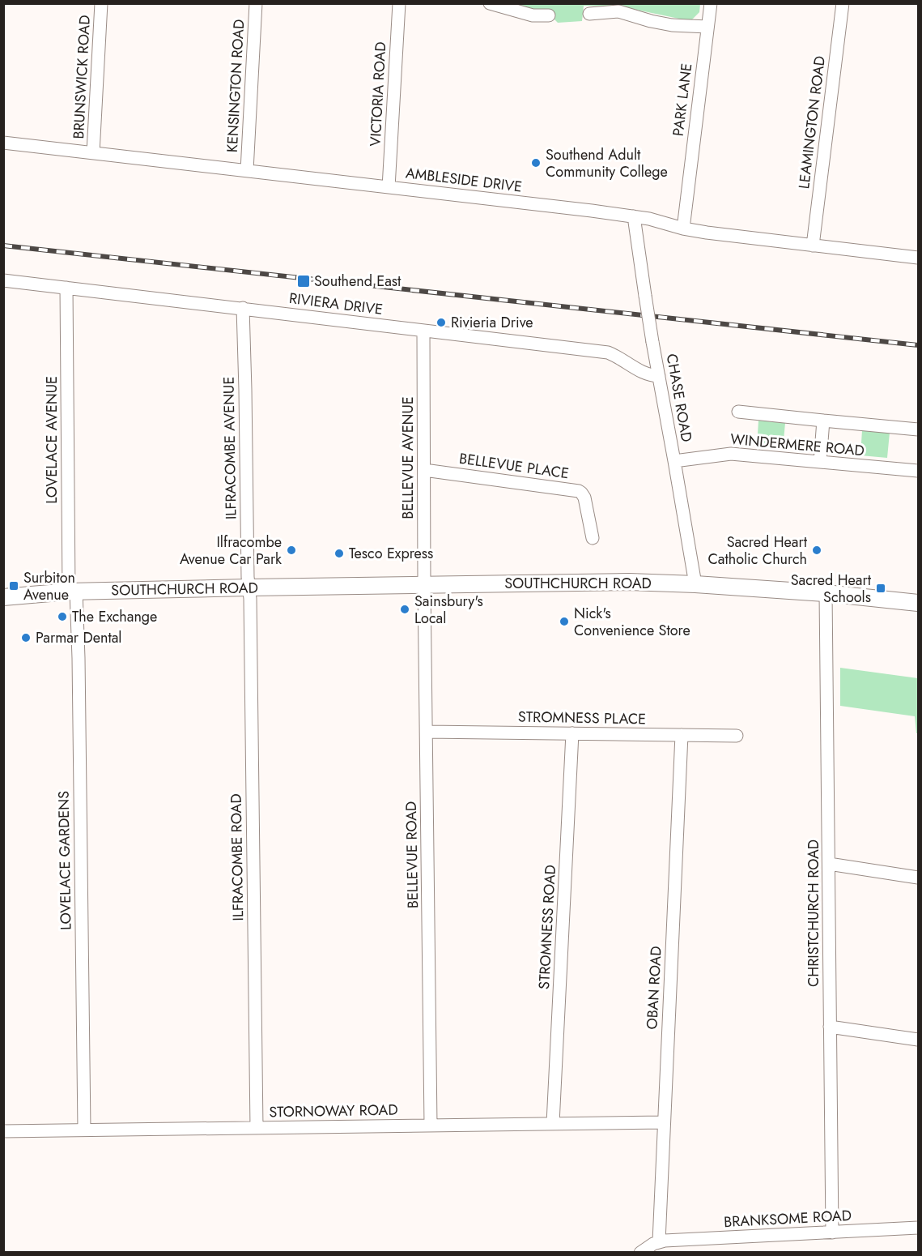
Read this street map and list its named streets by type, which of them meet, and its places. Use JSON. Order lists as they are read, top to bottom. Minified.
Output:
{"streets":{"main road":["SOUTHCHURCH ROAD"],"street":["BRUNSWICK ROAD","KENSINGTON ROAD","VICTORIA ROAD","PARK LANE","LEAMINGTON ROAD","AMBLESIDE DRIVE","RIVIERA DRIVE","CHASE ROAD","LOVELACE AVENUE","WINDERMERE ROAD","ILFRACOMBE AVENUE","BELLEVUE AVENUE","BELLEVUE PLACE","STROMNESS PLACE","BELLEVUE ROAD","ILFRACOMBE ROAD","LOVELACE GARDENS","CHRISTCHURCH ROAD","STROMNESS ROAD","OBAN ROAD","STORNOWAY ROAD","BRANKSOME ROAD"]},"crossings":[["BRUNSWICK ROAD","AMBLESIDE DRIVE"],["KENSINGTON ROAD","AMBLESIDE DRIVE"],["VICTORIA ROAD","AMBLESIDE DRIVE"],["PARK LANE","AMBLESIDE DRIVE"],["LEAMINGTON ROAD","AMBLESIDE DRIVE"],["AMBLESIDE DRIVE","CHASE ROAD"],["RIVIERA DRIVE","CHASE ROAD"],["RIVIERA DRIVE","LOVELACE AVENUE"],["RIVIERA DRIVE","ILFRACOMBE AVENUE"],["RIVIERA DRIVE","BELLEVUE AVENUE"],["CHASE ROAD","WINDERMERE ROAD"],["CHASE ROAD","SOUTHCHURCH ROAD"],["LOVELACE AVENUE","SOUTHCHURCH ROAD"],["LOVELACE AVENUE","LOVELACE GARDENS"],["ILFRACOMBE AVENUE","SOUTHCHURCH ROAD"],["ILFRACOMBE AVENUE","ILFRACOMBE ROAD"],["BELLEVUE AVENUE","BELLEVUE PLACE"],["BELLEVUE AVENUE","SOUTHCHURCH ROAD"],["BELLEVUE AVENUE","BELLEVUE ROAD"],["SOUTHCHURCH ROAD","BELLEVUE ROAD"],["SOUTHCHURCH ROAD","ILFRACOMBE ROAD"],["SOUTHCHURCH ROAD","LOVELACE GARDENS"],["SOUTHCHURCH ROAD","CHRISTCHURCH ROAD"],["STROMNESS PLACE","BELLEVUE ROAD"],["STROMNESS PLACE","STROMNESS ROAD"],["STROMNESS PLACE","OBAN ROAD"],["BELLEVUE ROAD","STORNOWAY ROAD"],["ILFRACOMBE ROAD","STORNOWAY ROAD"],["LOVELACE GARDENS","STORNOWAY ROAD"],["CHRISTCHURCH ROAD","BRANKSOME ROAD"],["STROMNESS ROAD","STORNOWAY ROAD"],["OBAN ROAD","STORNOWAY ROAD"],["OBAN ROAD","BRANKSOME ROAD"]],"places":{"other":["Southend Adult Community College","Rivieria Drive","Ilfracombe Avenue Car Park","Sacred Heart Catholic Church","Tesco Express","Sainsbury's Local","The Exchange","Nick's Convenience Store","Parmar Dental"],"transit":["Southend East","Surbiton Avenue","Sacred Heart Schools"]}}
